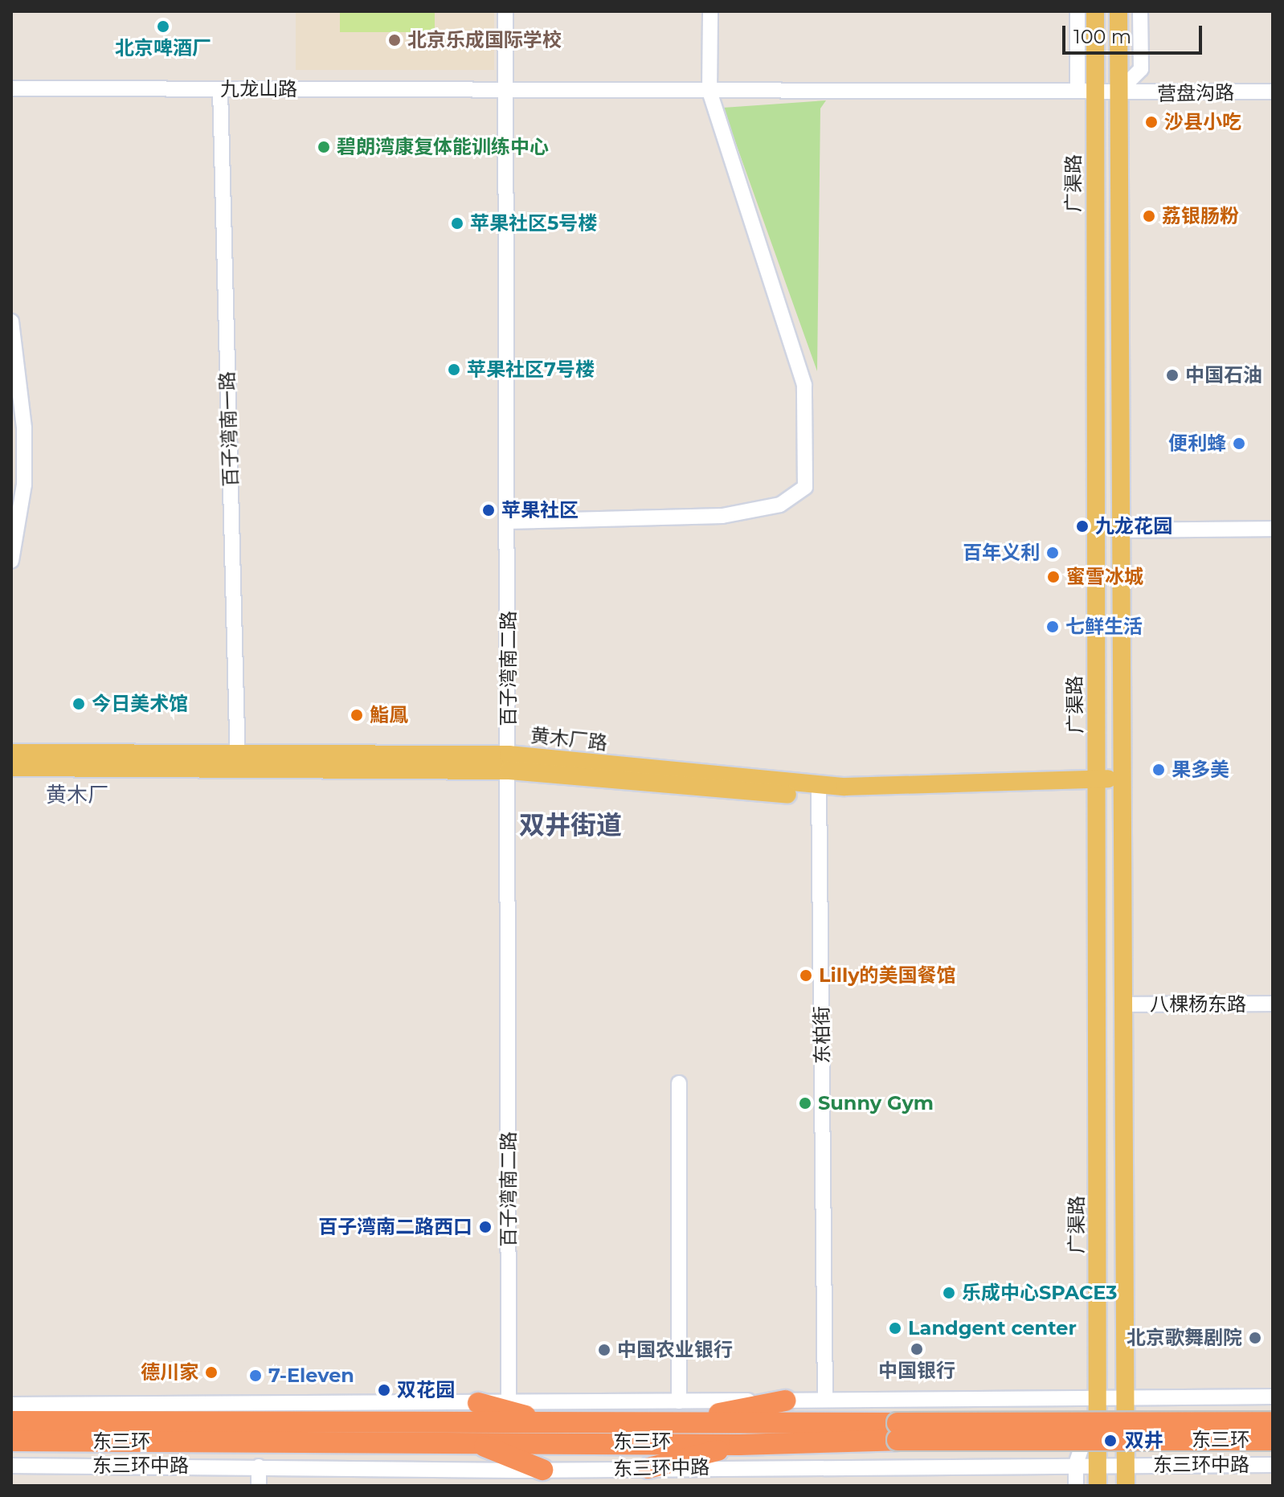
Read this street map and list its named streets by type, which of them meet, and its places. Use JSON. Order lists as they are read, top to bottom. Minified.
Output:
{"streets":{"highway":["东三环"],"main road":["广渠路","黄木厂路"],"street":["九龙山路","营盘沟路","百子湾南一路","百子湾南二路","八棵杨东路","东柏街","东三环中路"]},"crossings":[["九龙山路","营盘沟路"],["九龙山路","百子湾南一路"],["九龙山路","百子湾南二路"],["营盘沟路","广渠路"],["广渠路","黄木厂路"],["广渠路","东三环中路"],["百子湾南一路","黄木厂路"],["百子湾南二路","黄木厂路"],["黄木厂路","东柏街"]],"districts":["黄木厂","双井街道"],"places":["北京啤酒厂","北京乐成国际学校","沙县小吃","碧朗湾康复体能训练中心","荔银肠粉","苹果社区5号楼","苹果社区7号楼","中国石油","便利蜂","苹果社区","九龙花园","百年义利","蜜雪冰城","七鲜生活","今日美术馆","鮨鳳","果多美","Lilly的美国餐馆","Sunny Gym","百子湾南二路西口","乐成中心SPACE3","Landgent center","北京歌舞剧院","中国银行","中国农业银行","德川家","7-Eleven","双花园","双井"],"scale_bar":"100 m"}
